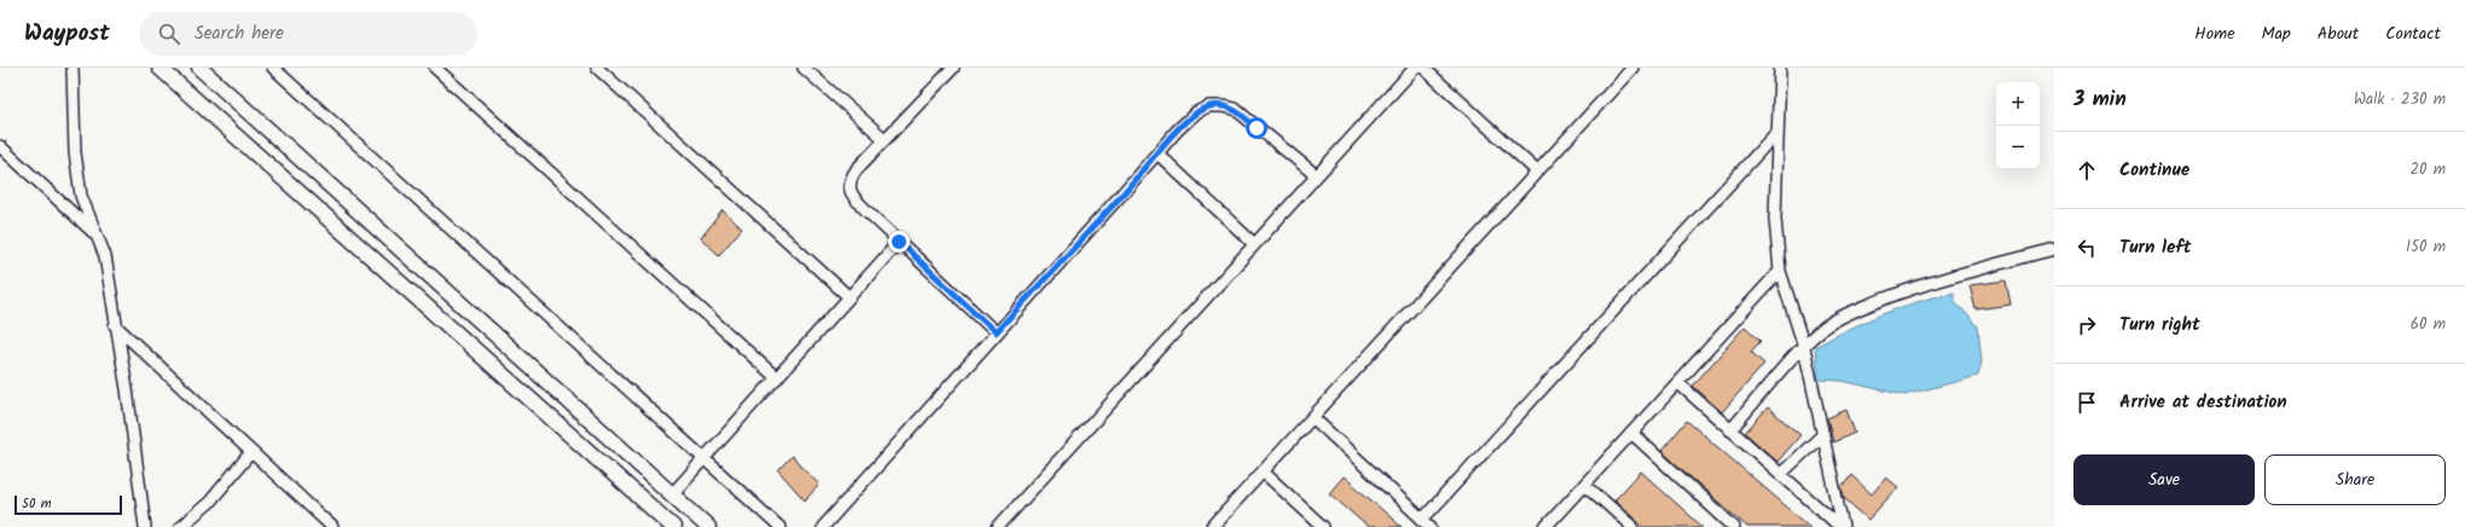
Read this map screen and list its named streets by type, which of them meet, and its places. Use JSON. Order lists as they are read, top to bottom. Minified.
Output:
{"scale_bar":"50 m","page":{"header":"Waypost","search":"Search here","nav":["Home","Map","About","Contact"],"heading":["3 min","Walk · 230 m"],"map_buttons":["+","−"],"list":[["Continue","20 m"],["Turn left","150 m"],["Turn right","60 m"],"Arrive at destination"],"buttons":["Save","Share"],"scale":"50 m"}}
